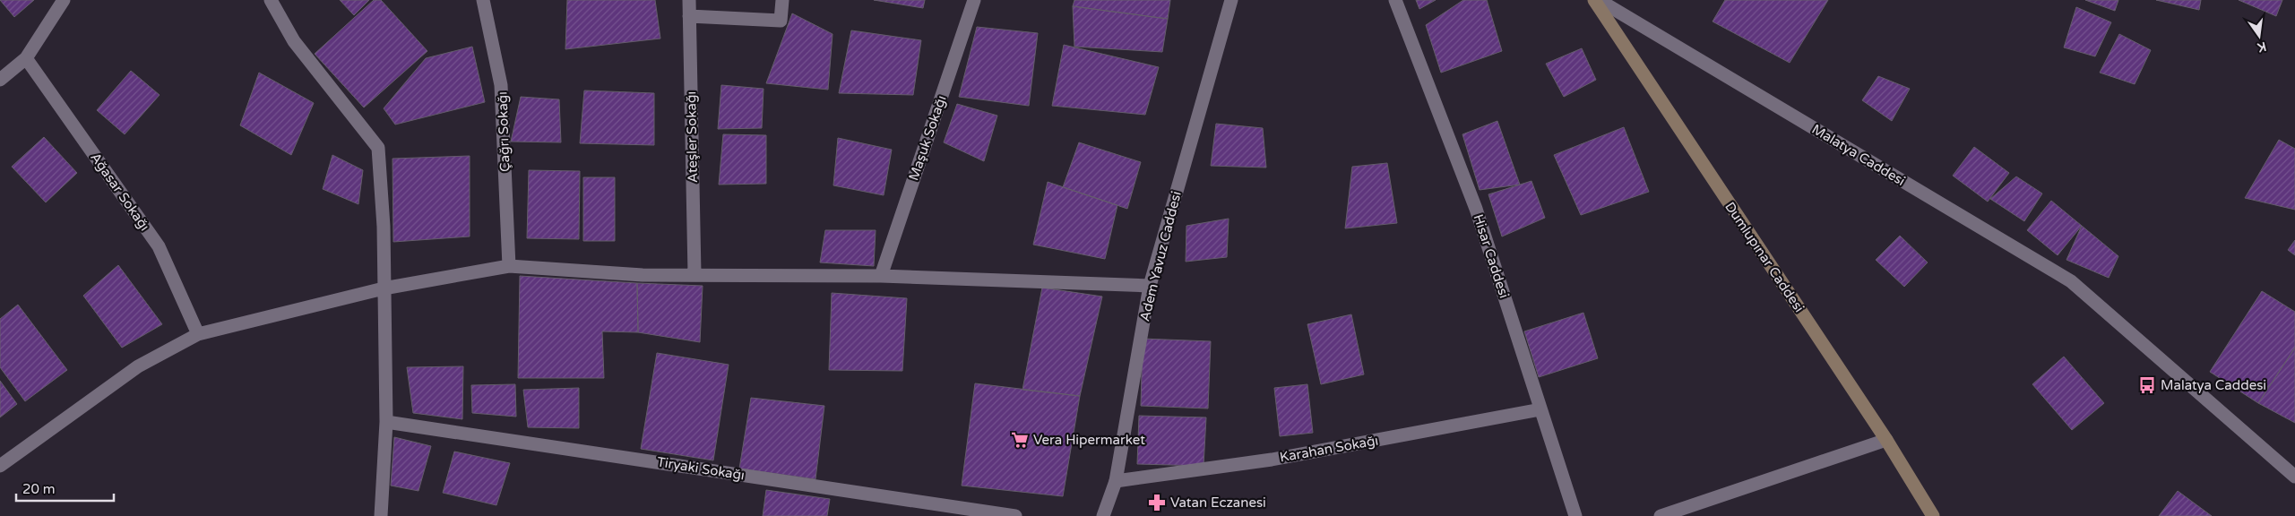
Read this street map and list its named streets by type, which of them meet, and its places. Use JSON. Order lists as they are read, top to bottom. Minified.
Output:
{"streets":{"main road":["Dumlupınar Caddesi"],"street":["Çağrı Sokağı","Ateşler Sokağı","Maşuk Sokağı","Malatya Caddesi","Ağasar Sokağı","Adem Yavuz Caddesi","Hisar Caddesi","Karahan Sokağı","Tiryaki Sokağı"]},"crossings":[["Adem Yavuz Caddesi","Karahan Sokağı"],["Hisar Caddesi","Karahan Sokağı"]],"places":{"bus stop":["Malatya Caddesi"],"supermarket":["Vera Hipermarket"],"pharmacy":["Vatan Eczanesi"]},"scale_bar":"20 m","north":"bottom"}
